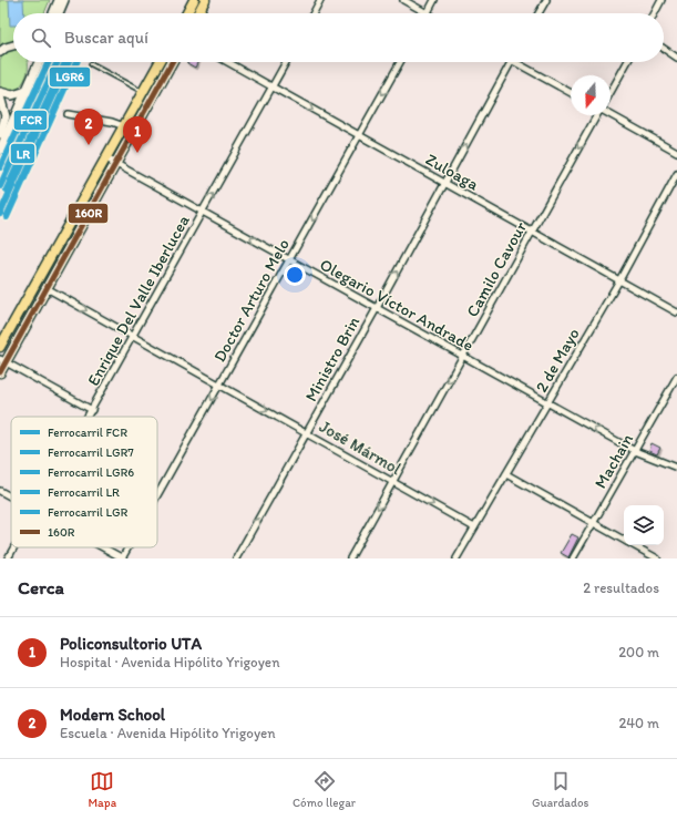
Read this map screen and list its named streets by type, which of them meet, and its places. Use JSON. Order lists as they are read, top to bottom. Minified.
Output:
{"streets":{"street":["Zuloaga","Camilo Cavour","Enrique Del Valle Iberlucea","Doctor Arturo Melo","Olegario Víctor Andrade","Ministro Brin","2 de Mayo","José Mármol","Machain"]},"crossings":[["Zuloaga","Camilo Cavour"],["Zuloaga","Enrique Del Valle Iberlucea"],["Zuloaga","Doctor Arturo Melo"],["Zuloaga","Ministro Brin"],["Zuloaga","2 de Mayo"],["Camilo Cavour","Olegario Víctor Andrade"],["Camilo Cavour","José Mármol"],["Enrique Del Valle Iberlucea","Olegario Víctor Andrade"],["Enrique Del Valle Iberlucea","José Mármol"],["Doctor Arturo Melo","Olegario Víctor Andrade"],["Doctor Arturo Melo","José Mármol"],["Olegario Víctor Andrade","Ministro Brin"],["Olegario Víctor Andrade","2 de Mayo"],["Olegario Víctor Andrade","Machain"],["Ministro Brin","José Mármol"],["2 de Mayo","José Mármol"]],"one_way":["Camilo Cavour","Doctor Arturo Melo","Ministro Brin","José Mármol"],"lines":["rail line FCR","rail line LGR7","rail line LGR6","rail line LR","rail line LGR","transit line 160R"],"legend":["Ferrocarril FCR","Ferrocarril LGR7","Ferrocarril LGR6","Ferrocarril LR","Ferrocarril LGR","160R"],"north":"bottom","page":{"search":"Buscar aquí","pins":["2","1"],"heading":["Cerca","2 resultados"],"list":[{"mark":"1","name":"Policonsultorio UTA","note":"Hospital · Avenida Hipólito Yrigoyen","value":"200 m"},{"mark":"2","name":"Modern School","note":"Escuela · Avenida Hipólito Yrigoyen","value":"240 m"}],"nav":["Mapa","Cómo llegar","Guardados"]}}
